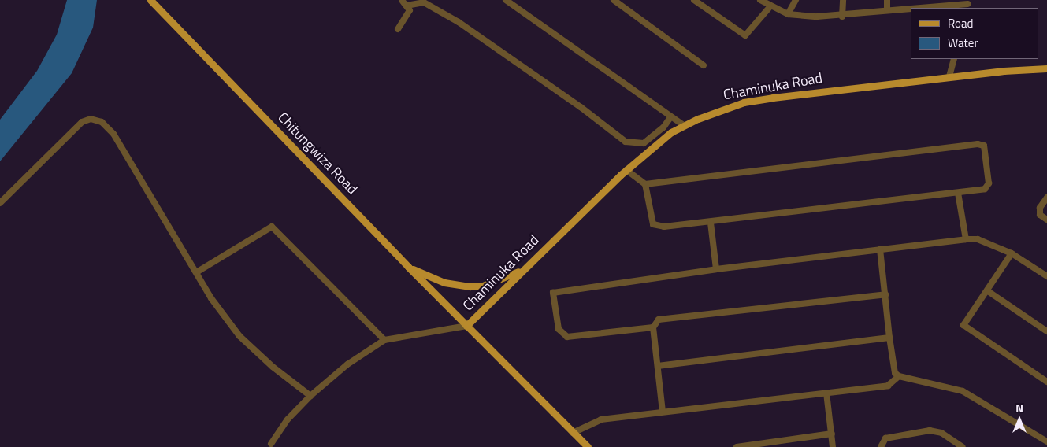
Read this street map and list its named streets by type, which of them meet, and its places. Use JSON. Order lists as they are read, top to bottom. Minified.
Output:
{"streets":{"main road":["Chaminuka Road","Chitungwiza Road"]},"crossings":[["Chaminuka Road","Chitungwiza Road"]],"legend":["Road","Water"],"north":"top"}
